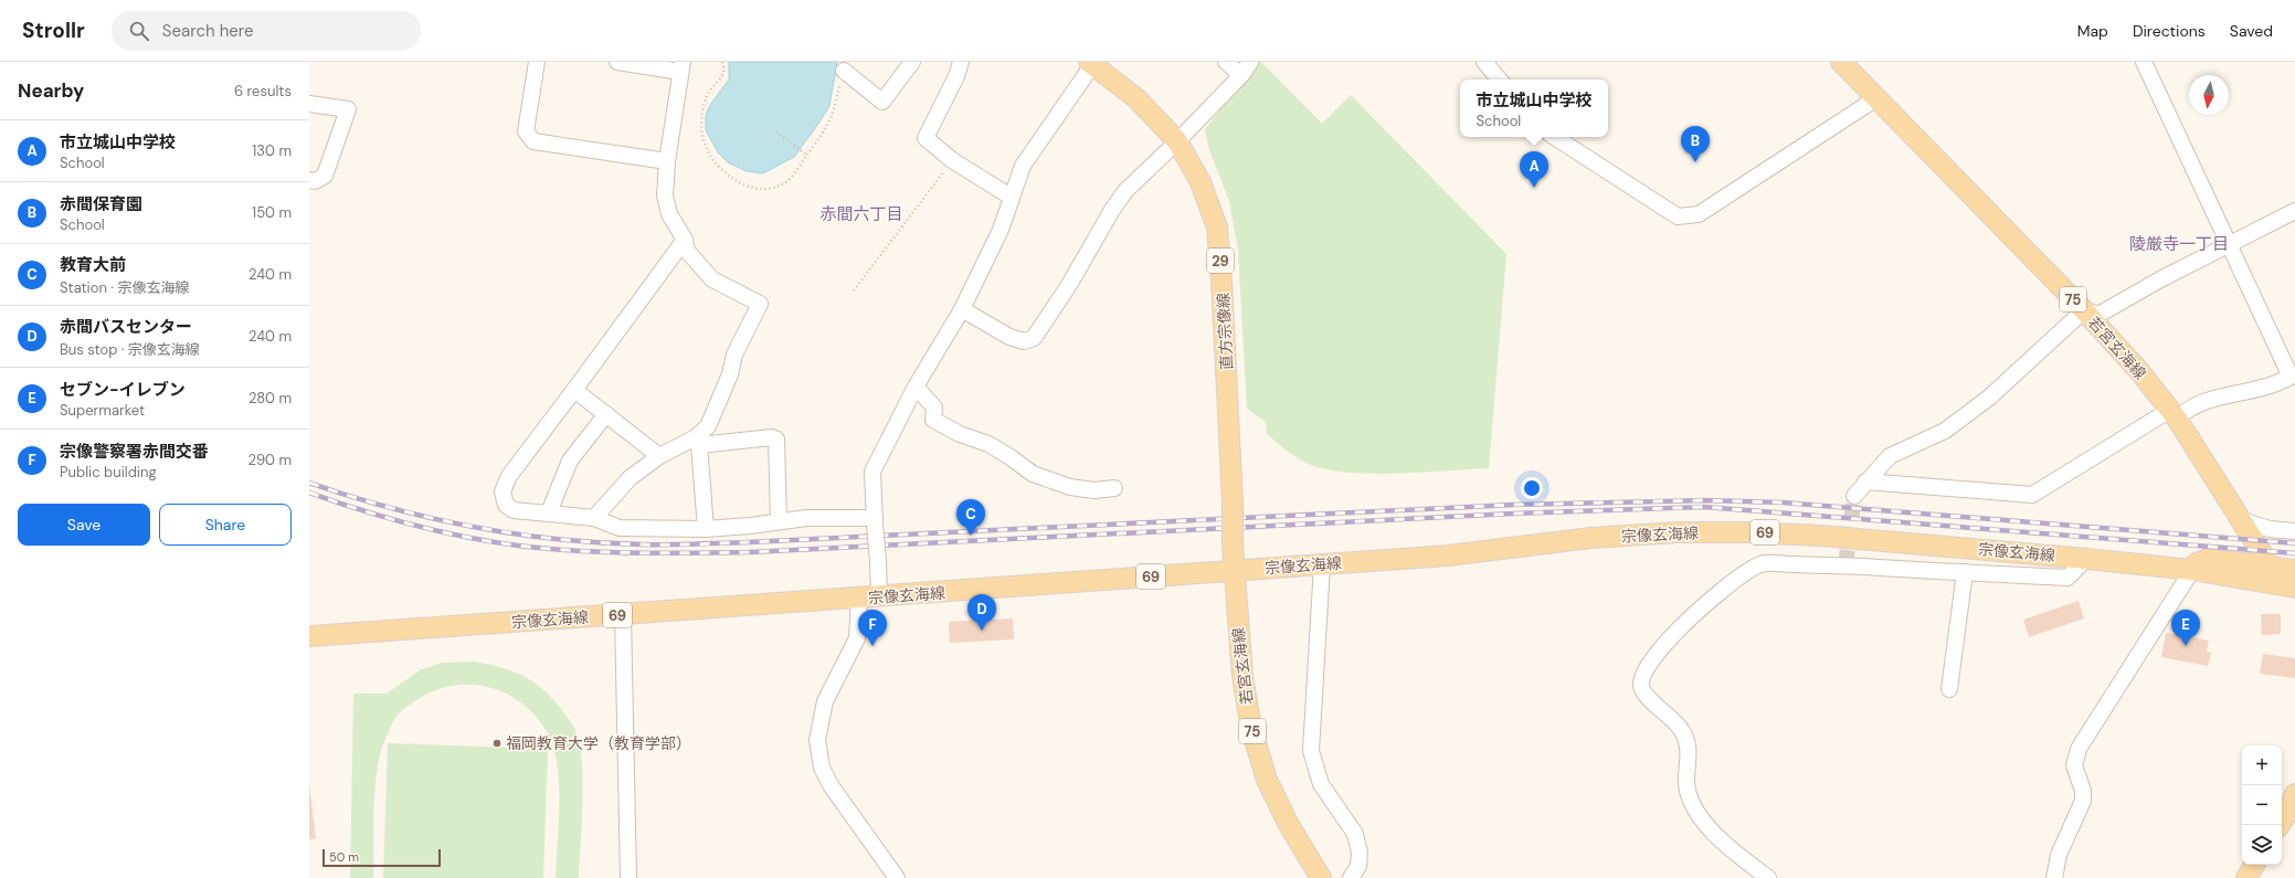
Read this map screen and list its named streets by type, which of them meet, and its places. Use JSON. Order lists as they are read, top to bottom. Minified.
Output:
{"streets":{"main road":["29","75","直方宗像線","若宮玄海線","69","宗像玄海線"]},"crossings":[["直方宗像線","若宮玄海線"],["直方宗像線","宗像玄海線"],["若宮玄海線","宗像玄海線"]],"districts":["赤間六丁目","陵厳寺一丁目"],"places":["福岡教育大学（教育学部）"],"scale_bar":"50 m","north":"bottom","page":{"header":"Strollr","search":"Search here","nav":["Map","Directions","Saved"],"heading":["Nearby","6 results"],"popup":["市立城山中学校","School"],"list":[{"mark":"A","name":"市立城山中学校","note":"School","value":"130 m"},{"mark":"B","name":"赤間保育園","note":"School","value":"150 m"},{"mark":"C","name":"教育大前","note":"Station · 宗像玄海線","value":"240 m"},{"mark":"D","name":"赤間バスセンター","note":"Bus stop · 宗像玄海線","value":"240 m"},{"mark":"E","name":"セブン-イレブン","note":"Supermarket","value":"280 m"},{"mark":"F","name":"宗像警察署赤間交番","note":"Public building","value":"290 m"}],"pins":["B","A","C","D","E","F"],"buttons":["Save","Share"],"map_buttons":["+","−"],"scale":"50 m"}}
